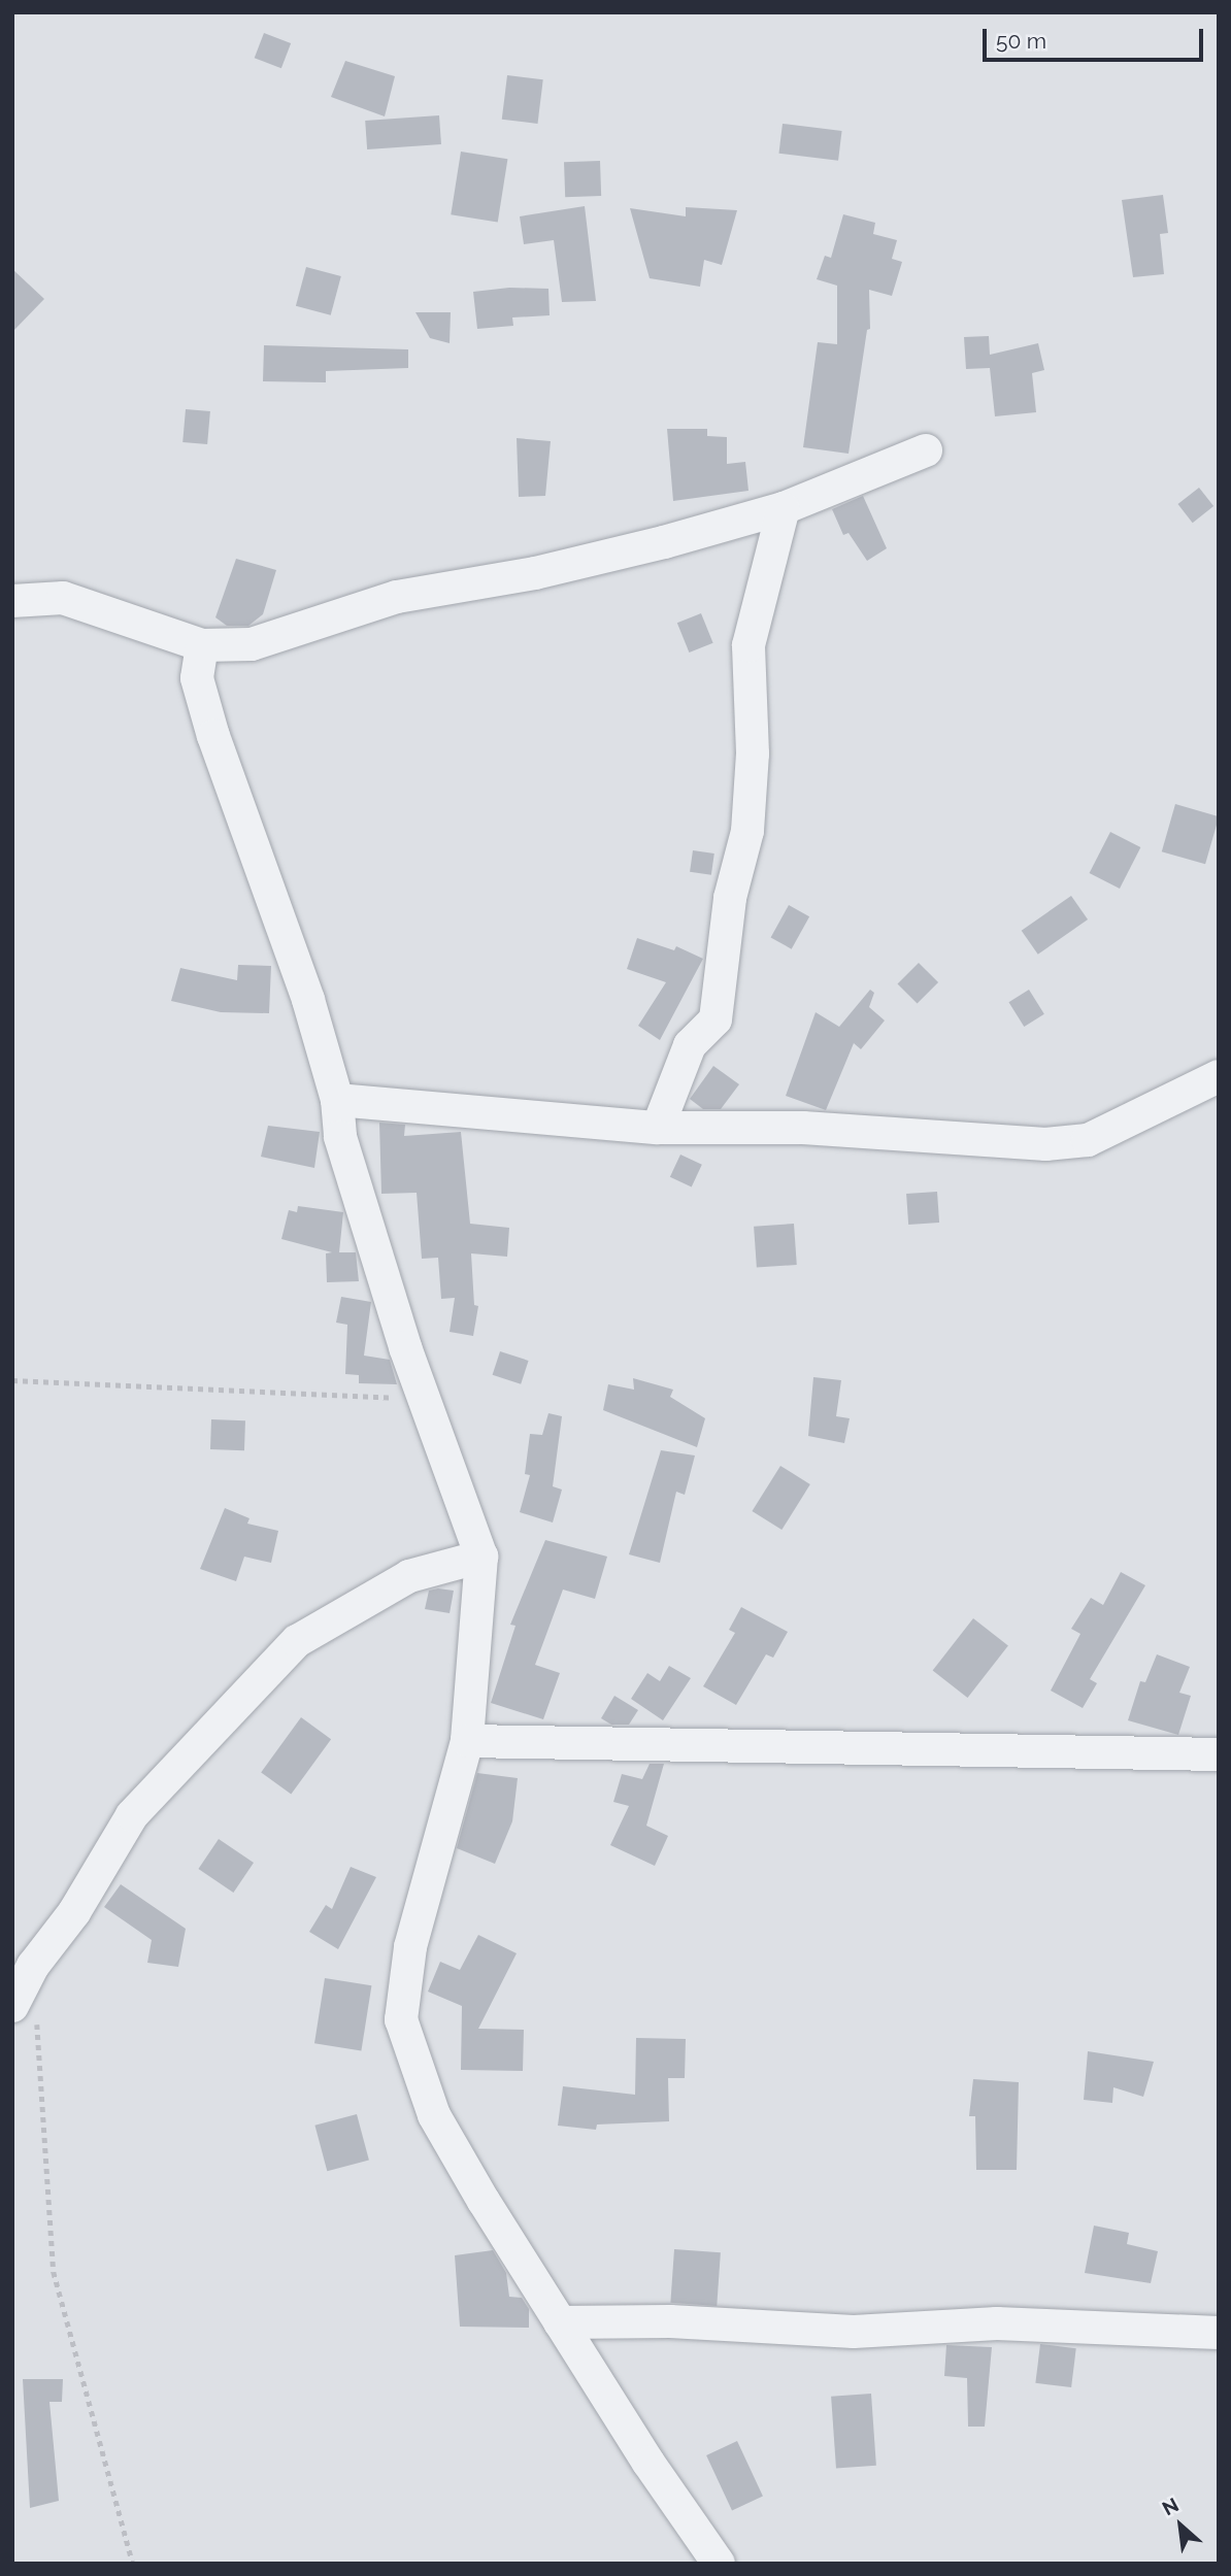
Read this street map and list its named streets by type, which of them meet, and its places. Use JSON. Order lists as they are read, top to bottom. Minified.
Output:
{"scale_bar":"50 m","north":"top left"}
